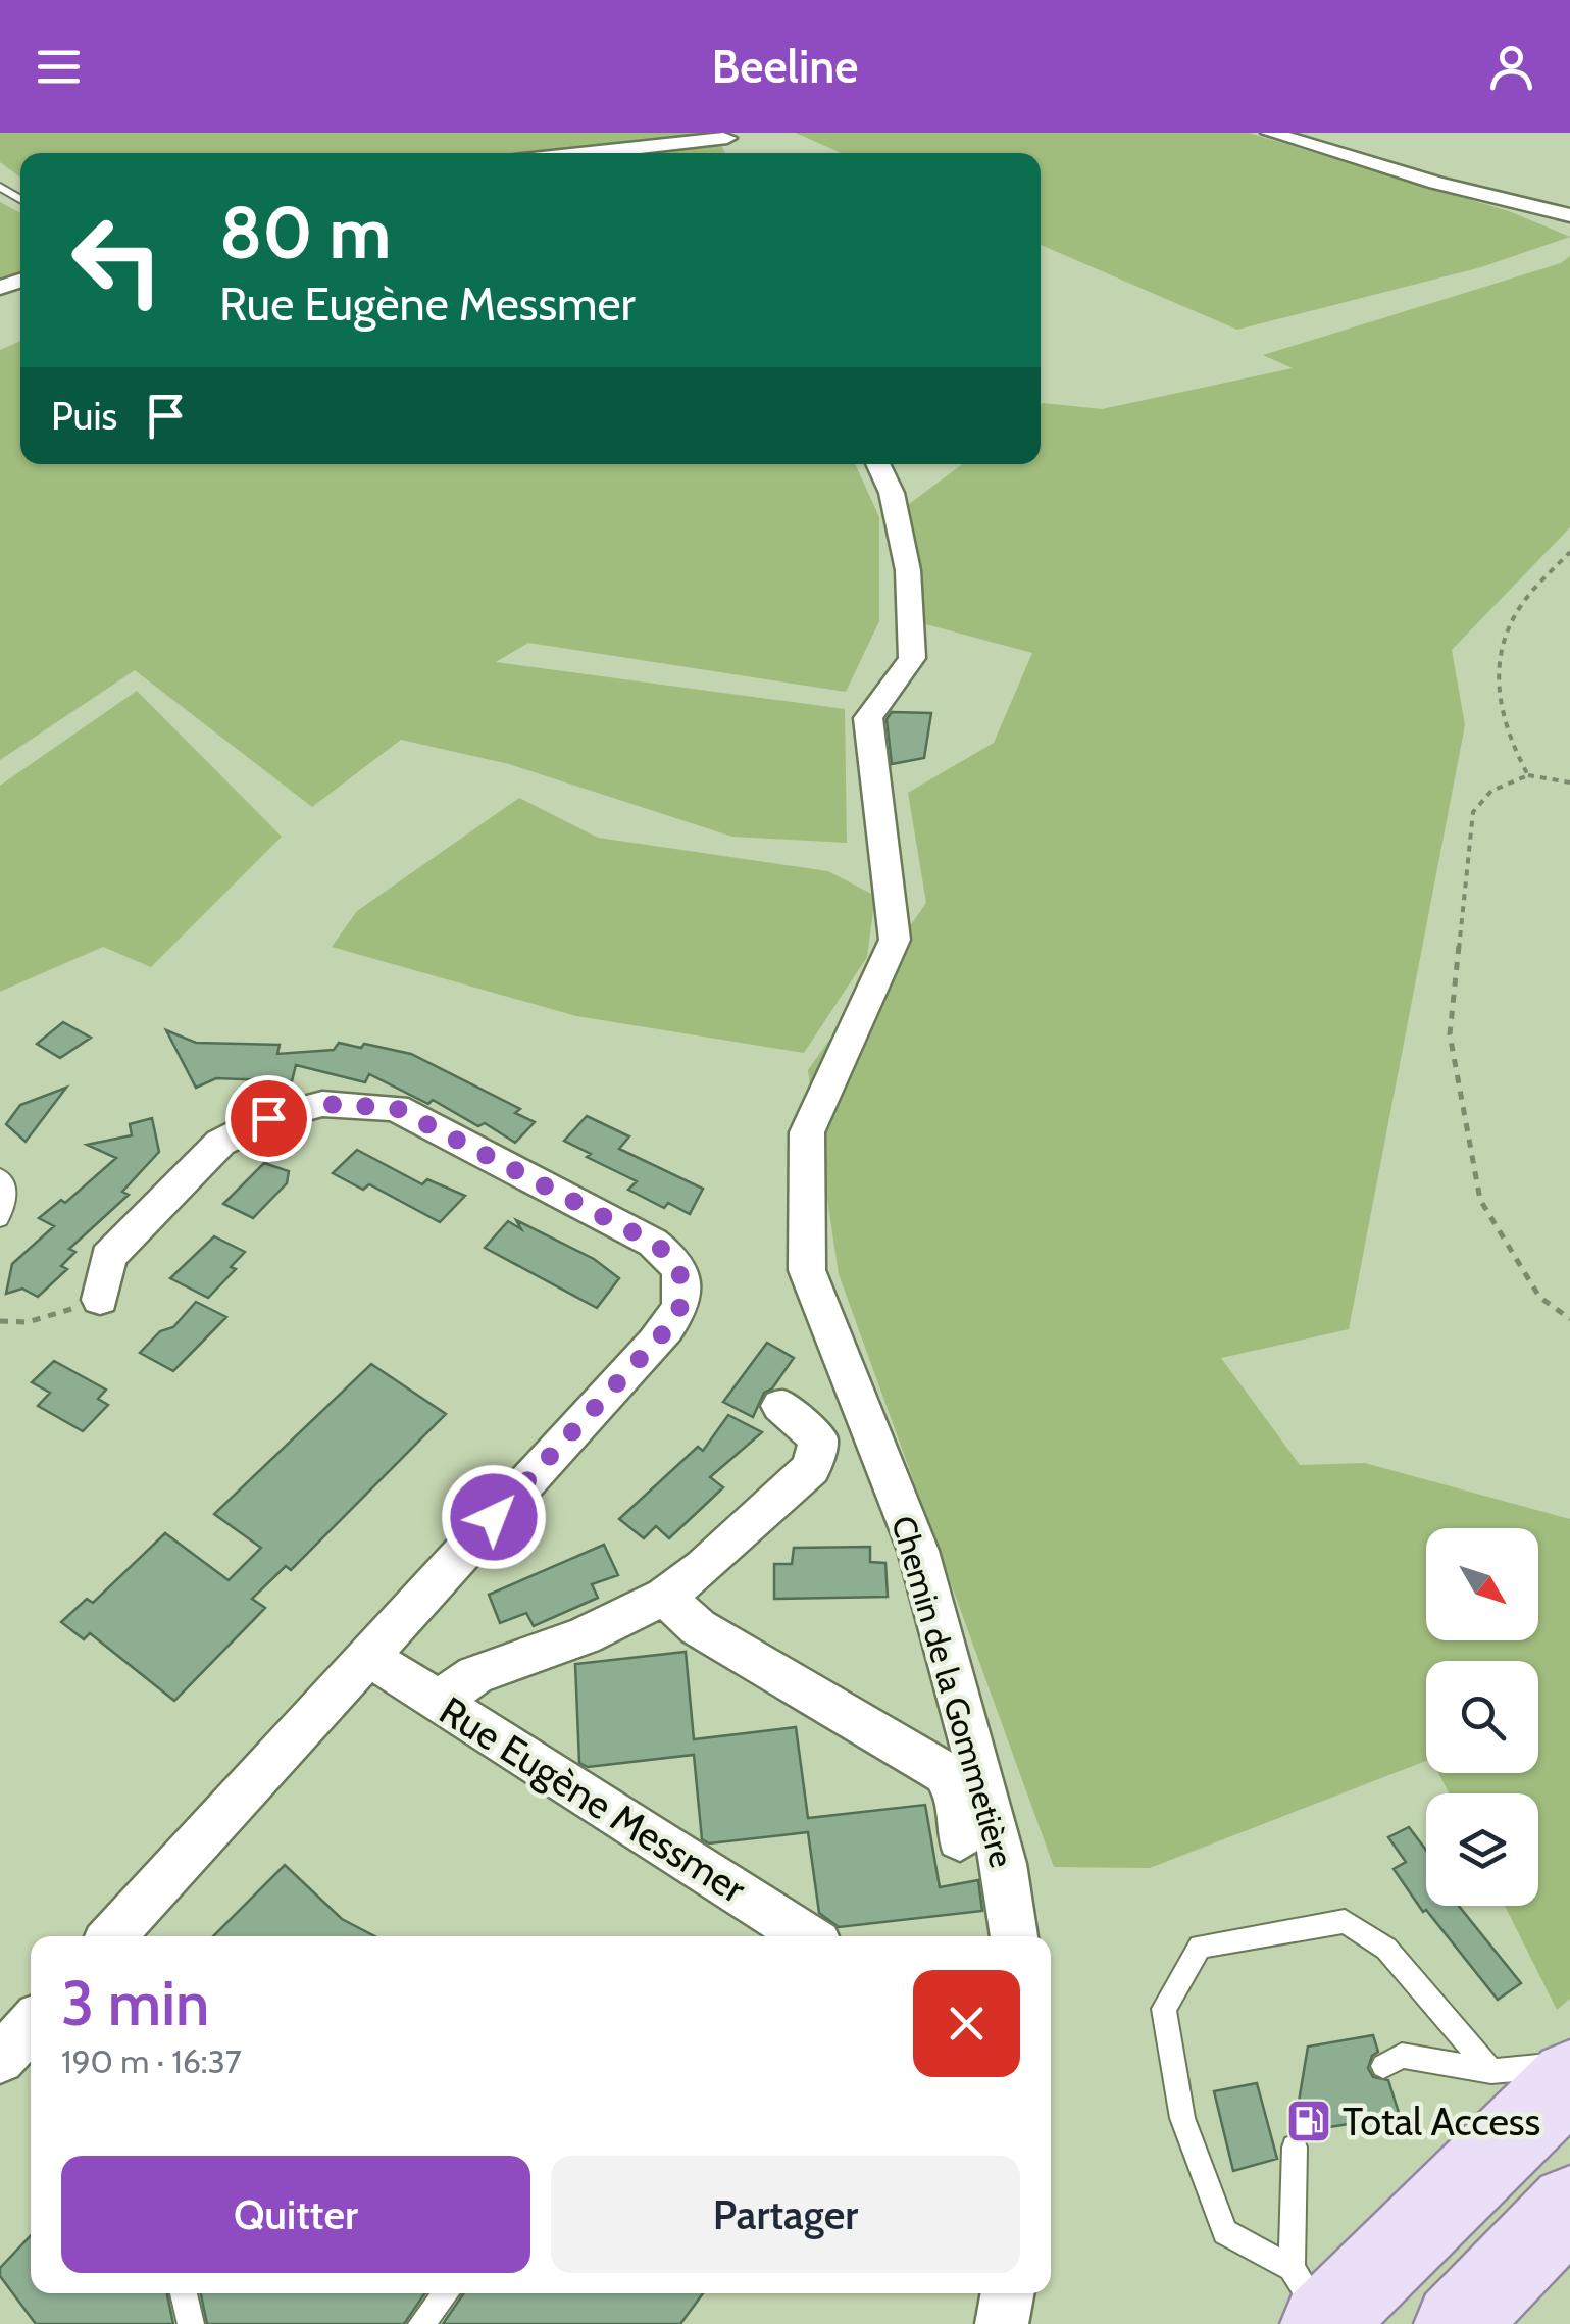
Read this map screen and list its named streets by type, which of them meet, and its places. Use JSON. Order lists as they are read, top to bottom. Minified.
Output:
{"streets":{"street":["Chemin de la Gommetière","Rue Eugène Messmer"]},"places":{"fuel station":["Total Access"]},"north":"bottom right","page":{"header":"Beeline","turn":["80 m","Rue Eugène Messmer"],"then":"Puis","heading":["3 min","190 m · 16:37"],"buttons":["Quitter","Partager"]}}
